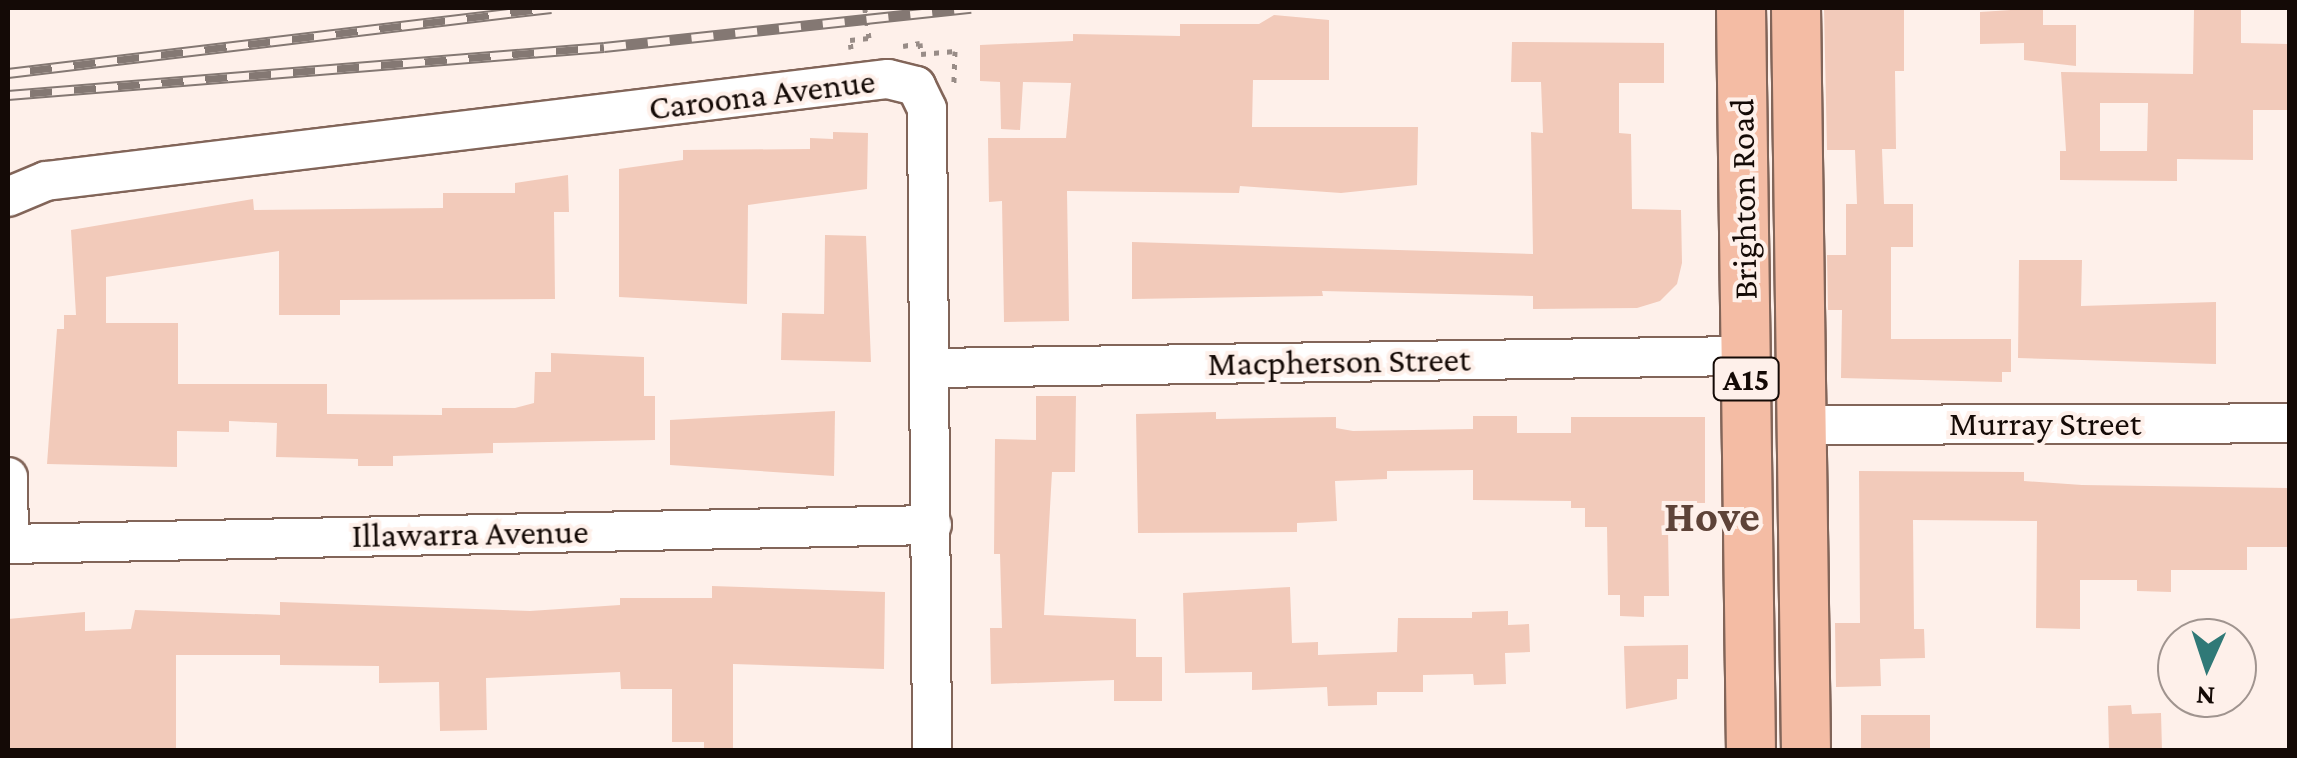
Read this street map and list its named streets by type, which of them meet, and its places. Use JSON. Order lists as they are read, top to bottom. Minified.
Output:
{"streets":{"main road":["Brighton Road","A15"],"street":["Caroona Avenue","Macpherson Street","Murray Street","Illawarra Avenue"]},"crossings":[["Caroona Avenue","Macpherson Street"],["Caroona Avenue","Illawarra Avenue"],["Brighton Road","Macpherson Street"],["Brighton Road","Murray Street"]],"districts":["Hove"],"north":"bottom"}
